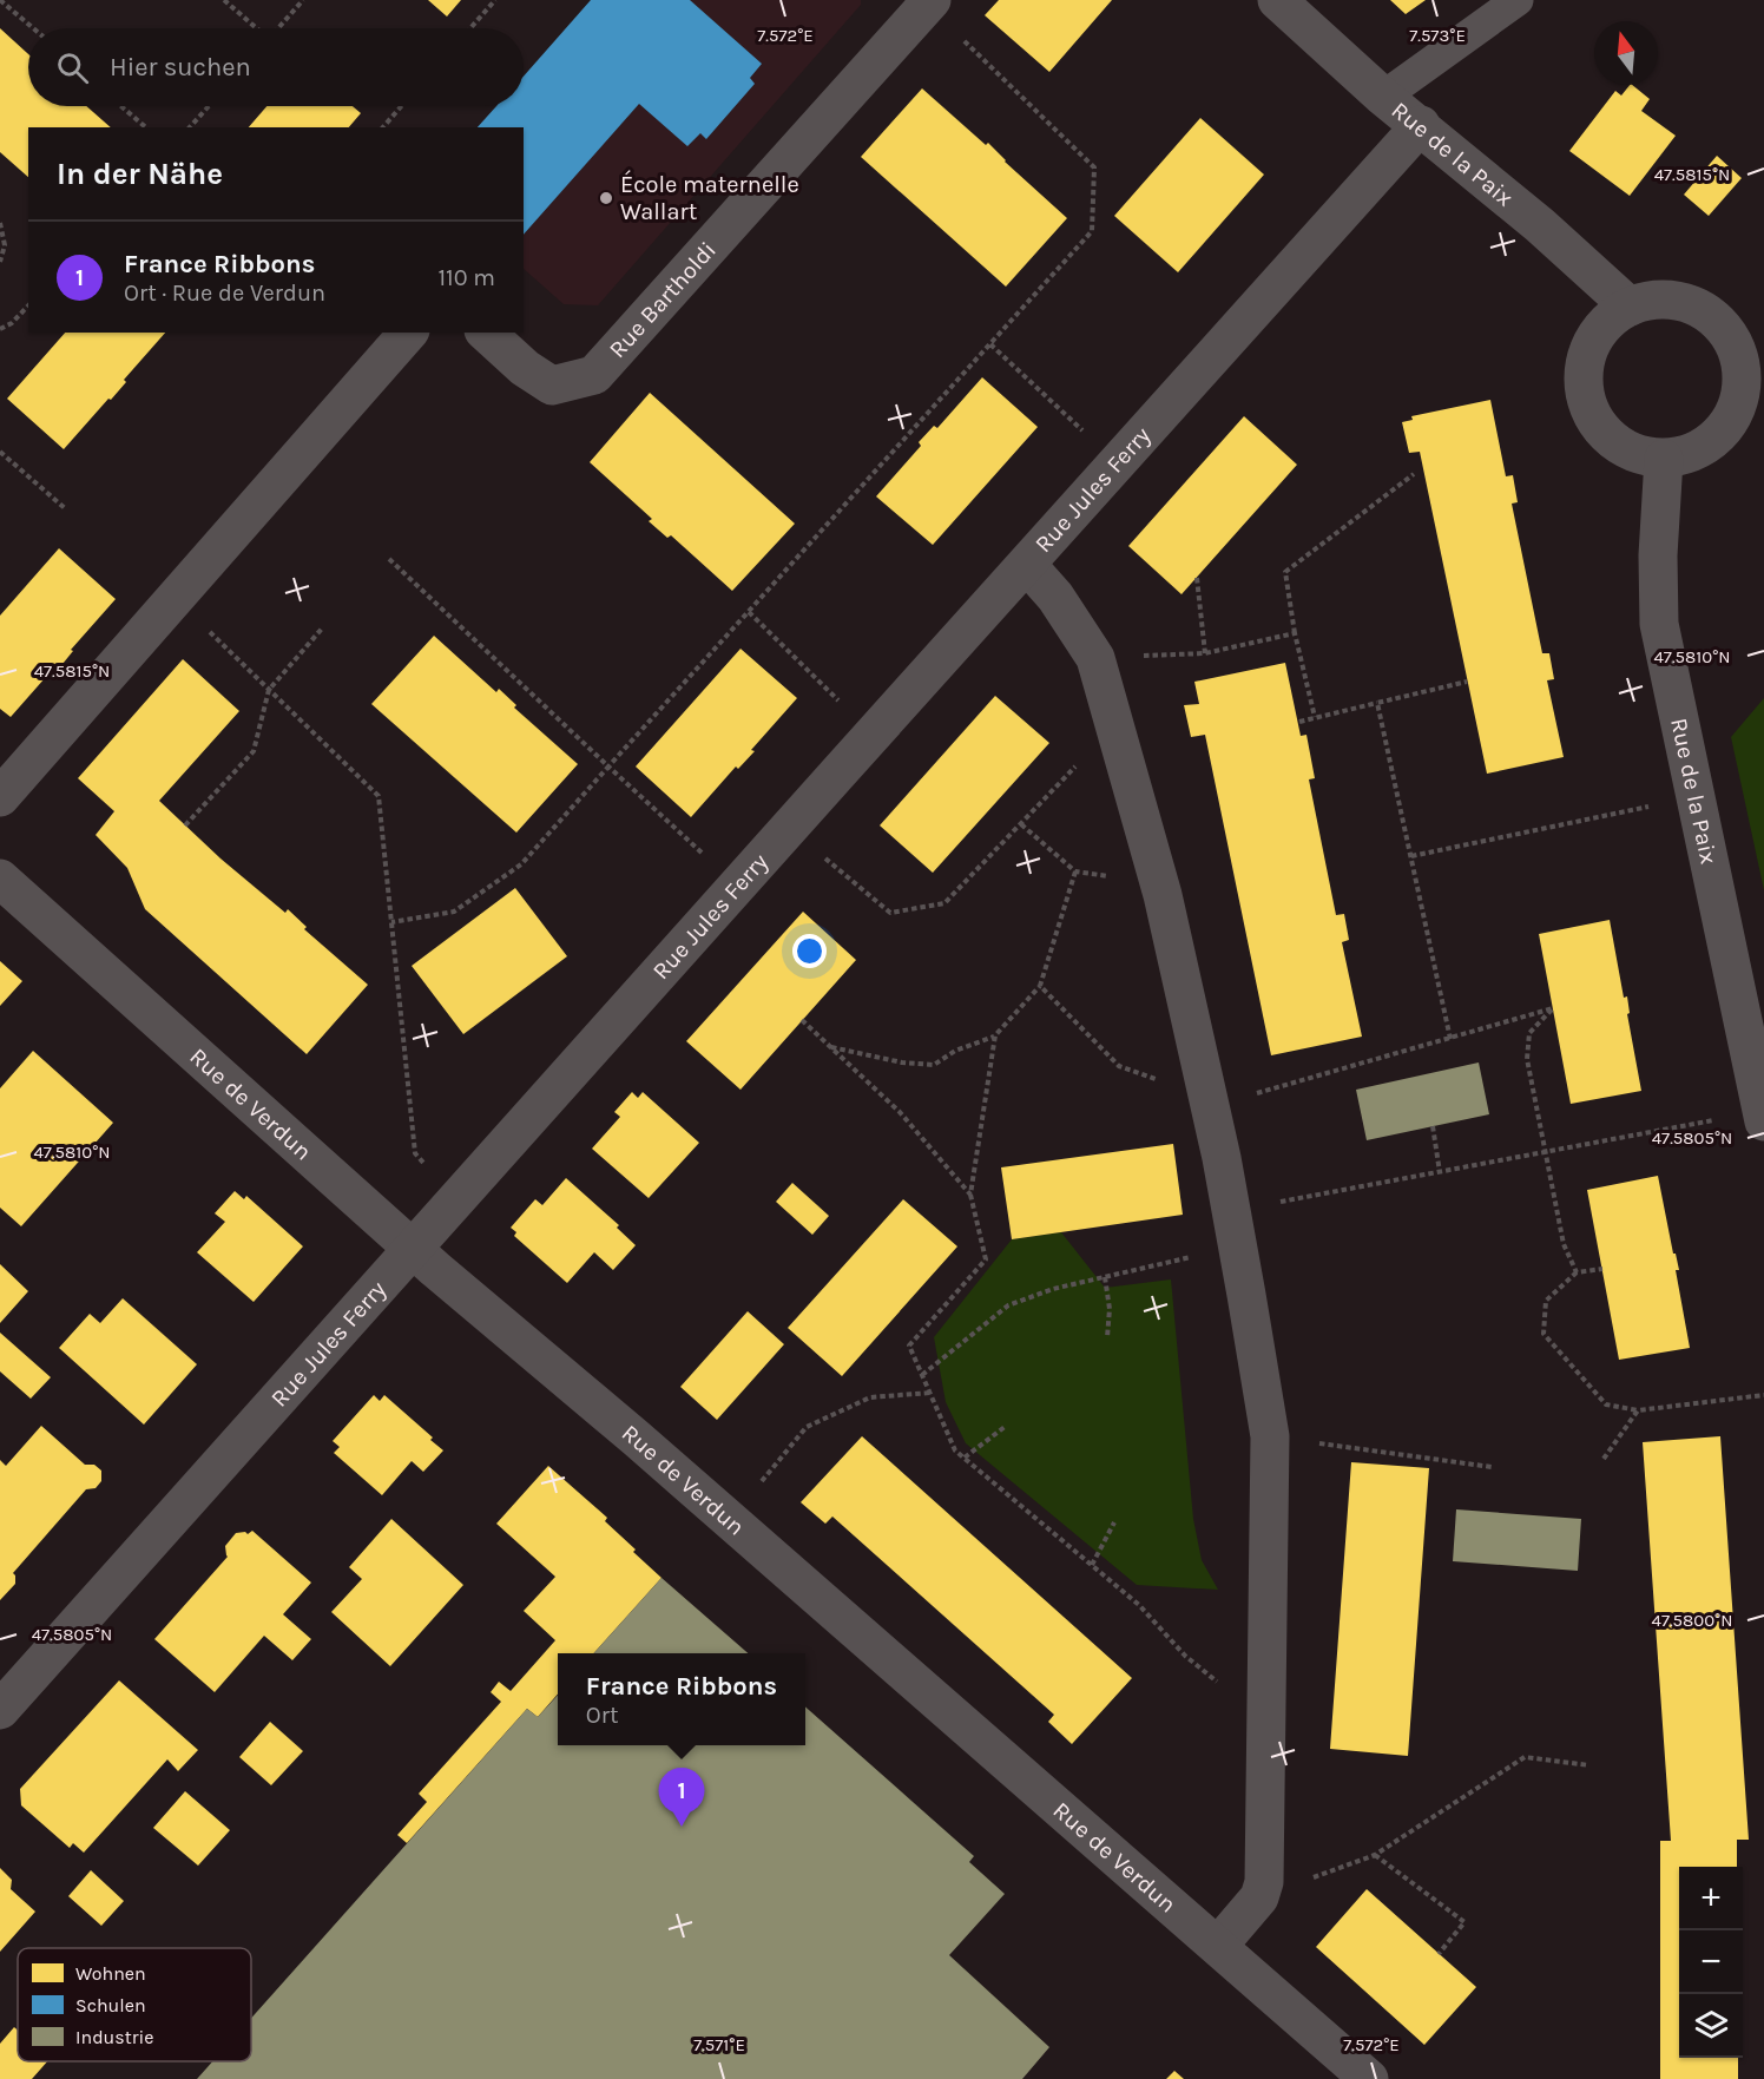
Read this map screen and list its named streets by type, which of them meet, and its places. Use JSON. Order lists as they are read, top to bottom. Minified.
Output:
{"streets":{"street":["Rue de la Paix","Rue Bartholdi","Rue Jules Ferry","Rue de Verdun"]},"crossings":[["Rue de la Paix","Rue Jules Ferry"],["Rue Jules Ferry","Rue de Verdun"]],"places":["École maternelle Wallart"],"legend":["Wohnen","Schulen","Industrie"],"north":"top","page":{"search":"Hier suchen","heading":"In der Nähe","list":[{"mark":"1","name":"France Ribbons","note":"Ort · Rue de Verdun","value":"110 m"}],"popup":["France Ribbons","Ort"],"pins":"1","map_buttons":["+","−"]},"coordinates":["7.572°E","7.573°E","47.5815°N","47.5810°N","47.5805°N","47.5800°N","7.571°E"]}
